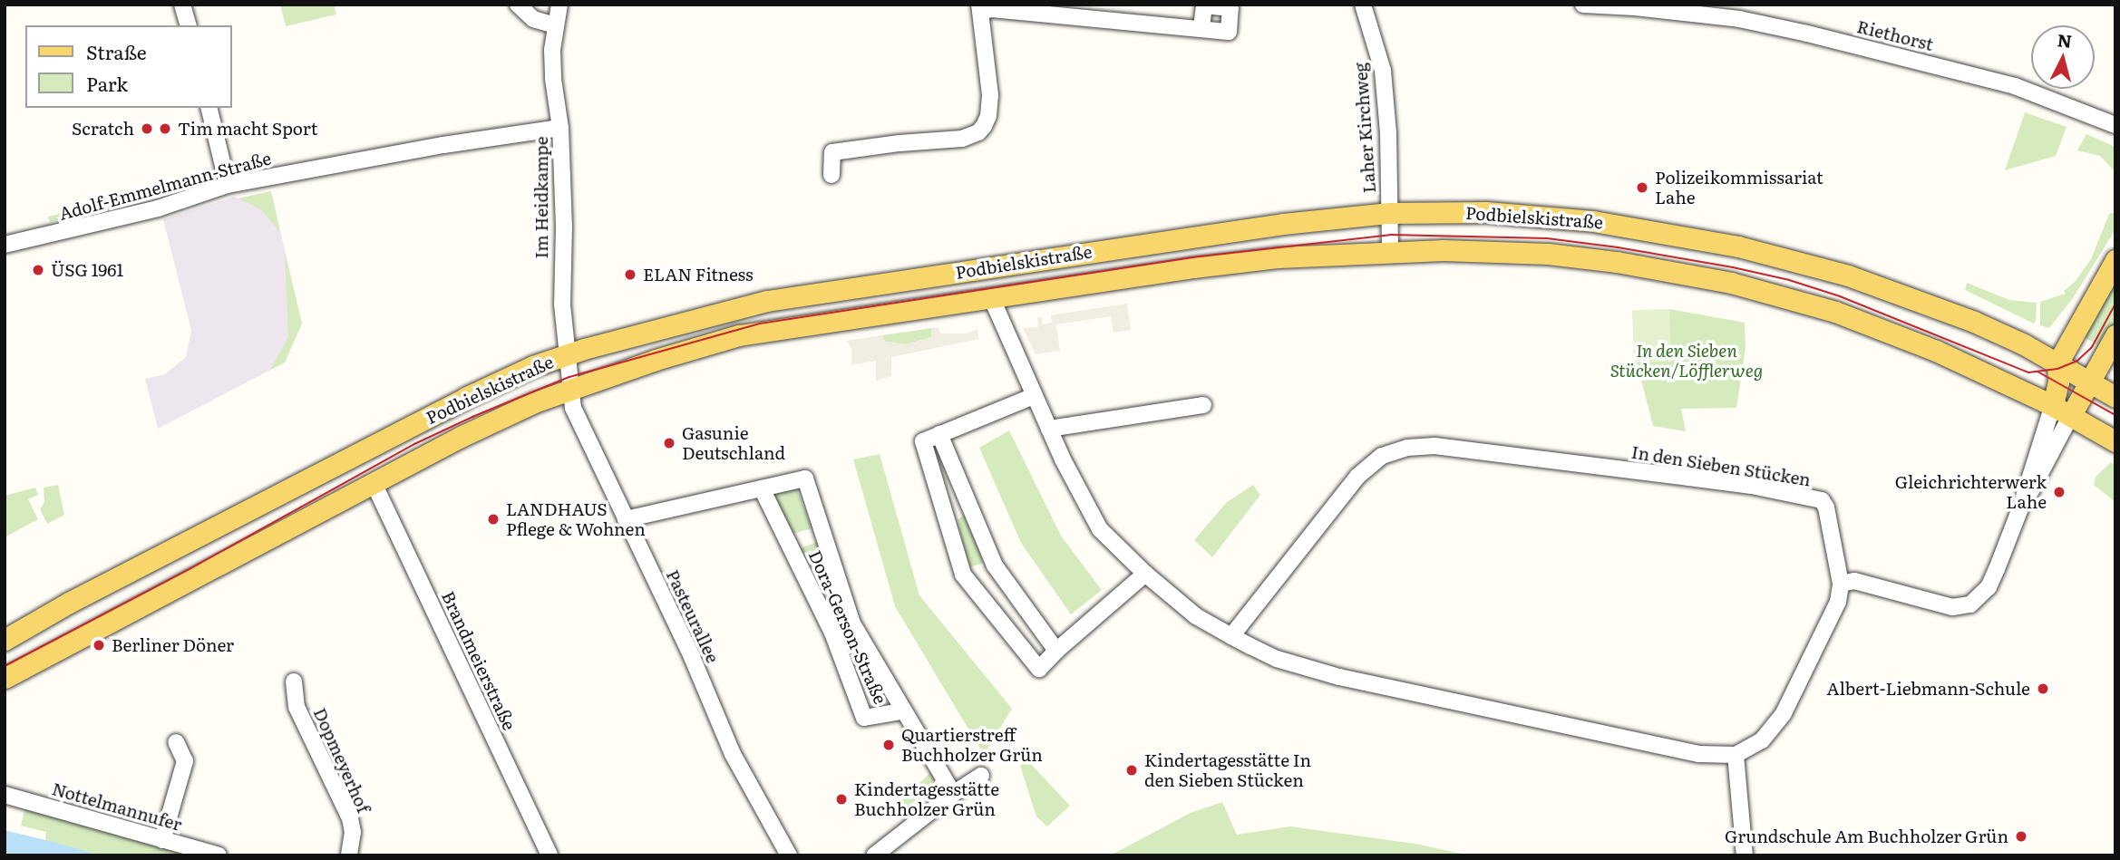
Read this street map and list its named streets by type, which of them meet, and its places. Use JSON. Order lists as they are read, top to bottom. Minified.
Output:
{"streets":{"main road":["Podbielskistraße"],"street":["Riethorst","Laher Kirchweg","Adolf-Emmelmann-Straße","Im Heidkampe","In den Sieben Stücken","Pasteurallee","Dora-Gerson-Straße","Brandmeierstraße","Dopmeyerhof","Nottelmannufer"]},"crossings":[["Laher Kirchweg","Podbielskistraße"],["Adolf-Emmelmann-Straße","Im Heidkampe"],["Im Heidkampe","Podbielskistraße"],["Im Heidkampe","Pasteurallee"],["Podbielskistraße","Pasteurallee"],["Podbielskistraße","Brandmeierstraße"],["Pasteurallee","Dora-Gerson-Straße"]],"parks":["In den Sieben Stücken/Löfflerweg"],"places":["Scratch","Tim macht Sport","Polizeikommissariat Lahe","ÜSG 1961","ELAN Fitness","Gasunie Deutschland","Gleichrichterwerk Lahe","LANDHAUS Pflege & Wohnen","Berliner Döner","Albert-Liebmann-Schule","Quartierstreff Buchholzer Grün","Kindertagesstätte In den Sieben Stücken","Kindertagesstätte Buchholzer Grün","Grundschule Am Buchholzer Grün"],"legend":["Straße","Park"],"north":"top"}
